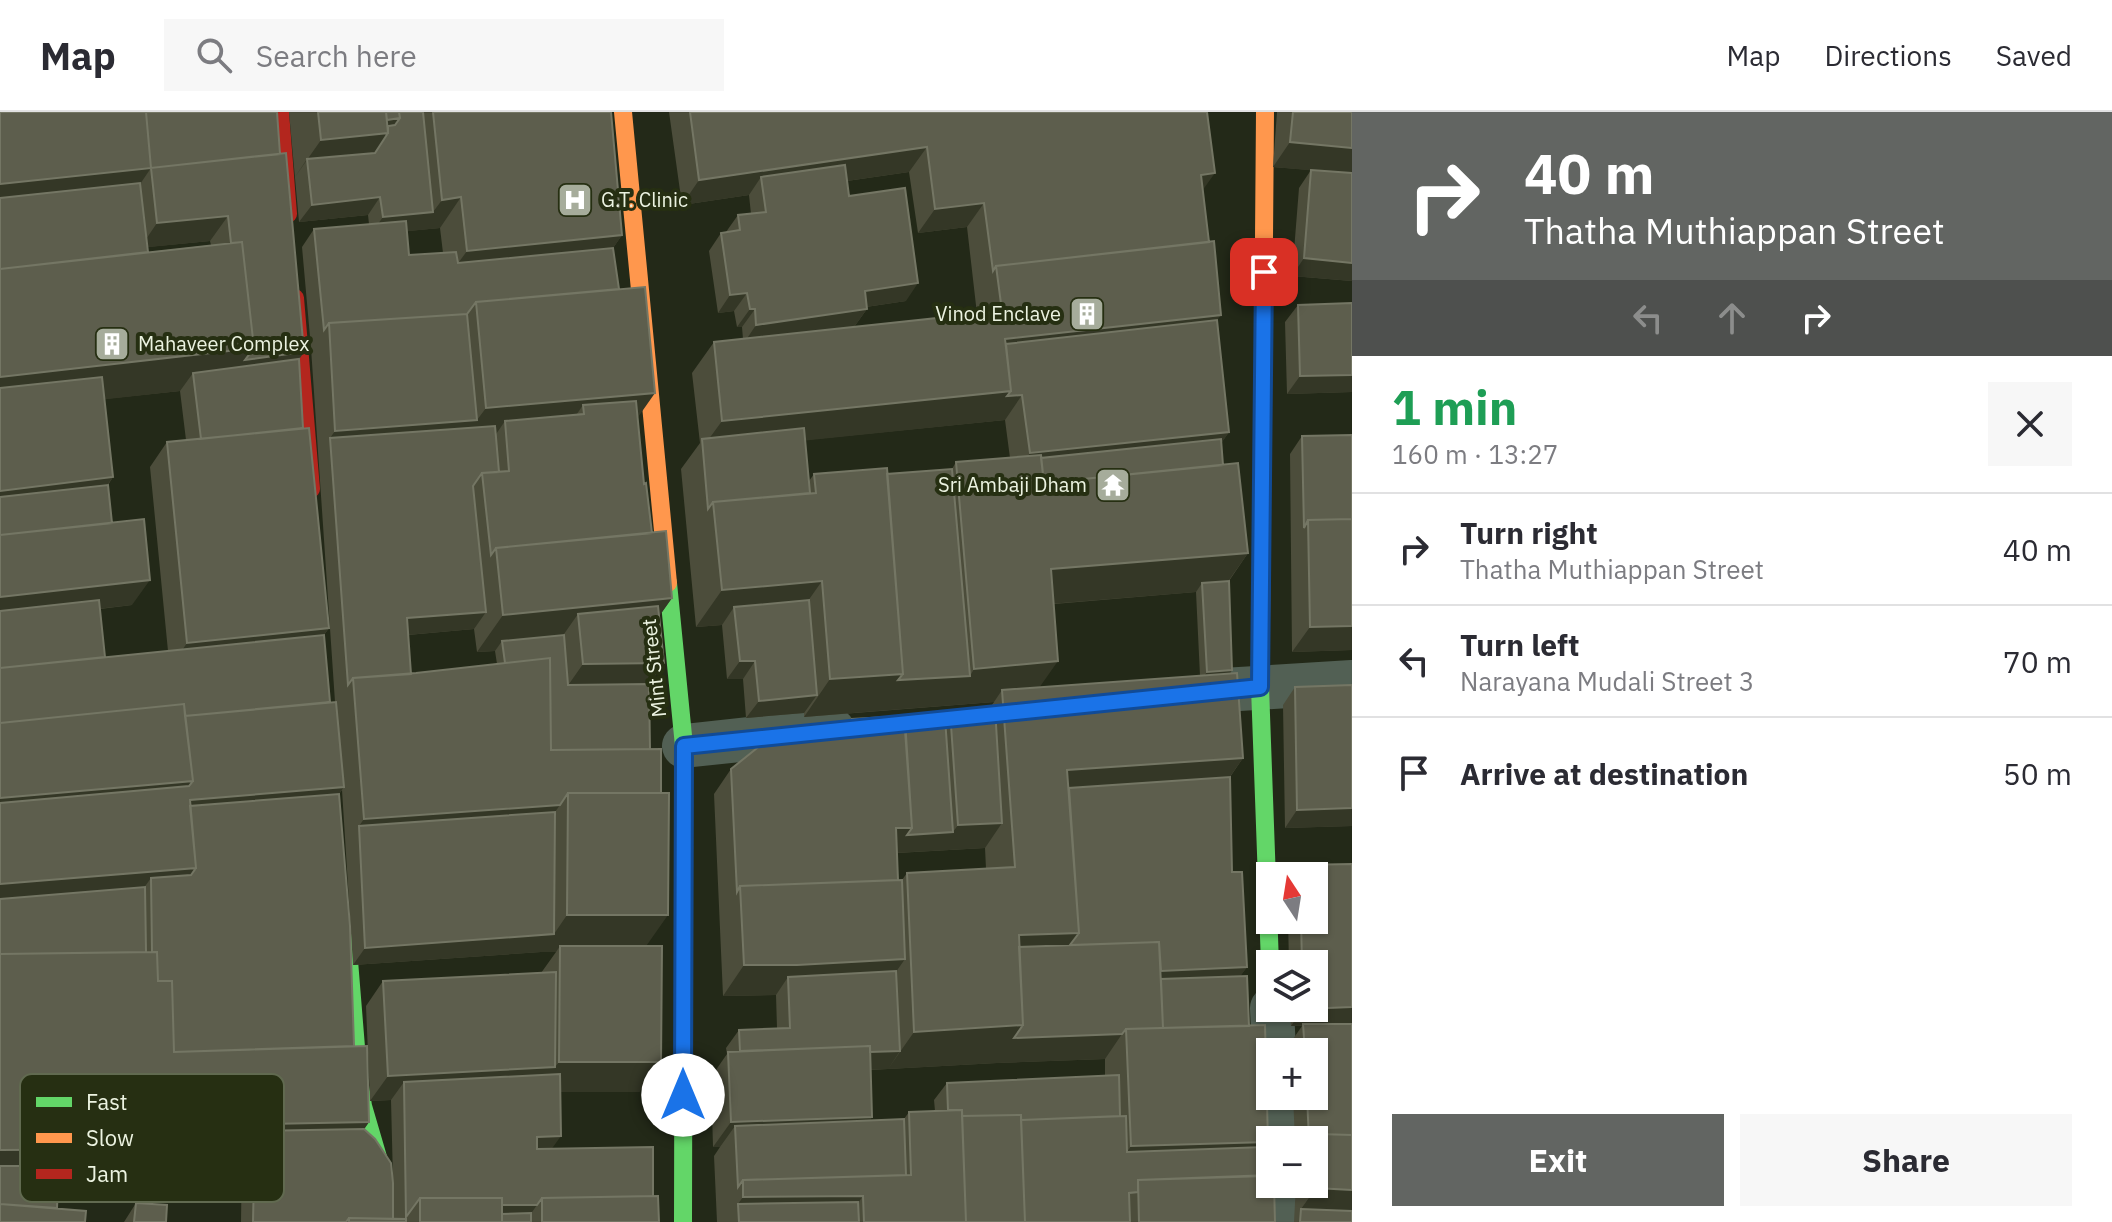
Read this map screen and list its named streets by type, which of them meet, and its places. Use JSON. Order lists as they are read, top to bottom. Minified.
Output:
{"streets":{"street":["Mint Street"]},"places":{"hospital":["G.T. Clinic"],"building":["Vinod Enclave","Mahaveer Complex"],"temple":["Sri Ambaji Dham"]},"legend":["Fast","Slow","Jam"],"north":"top","page":{"header":"Map","search":"Search here","nav":["Map","Directions","Saved"],"turn":["40 m","Thatha Muthiappan Street"],"heading":["1 min","160 m · 13:27"],"list":[{"name":"Turn right","note":"Thatha Muthiappan Street","value":"40 m"},{"name":"Turn left","note":"Narayana Mudali Street 3","value":"70 m"},{"name":"Arrive at destination","value":"50 m"}],"map_buttons":["+","−"],"buttons":["Exit","Share"]}}
